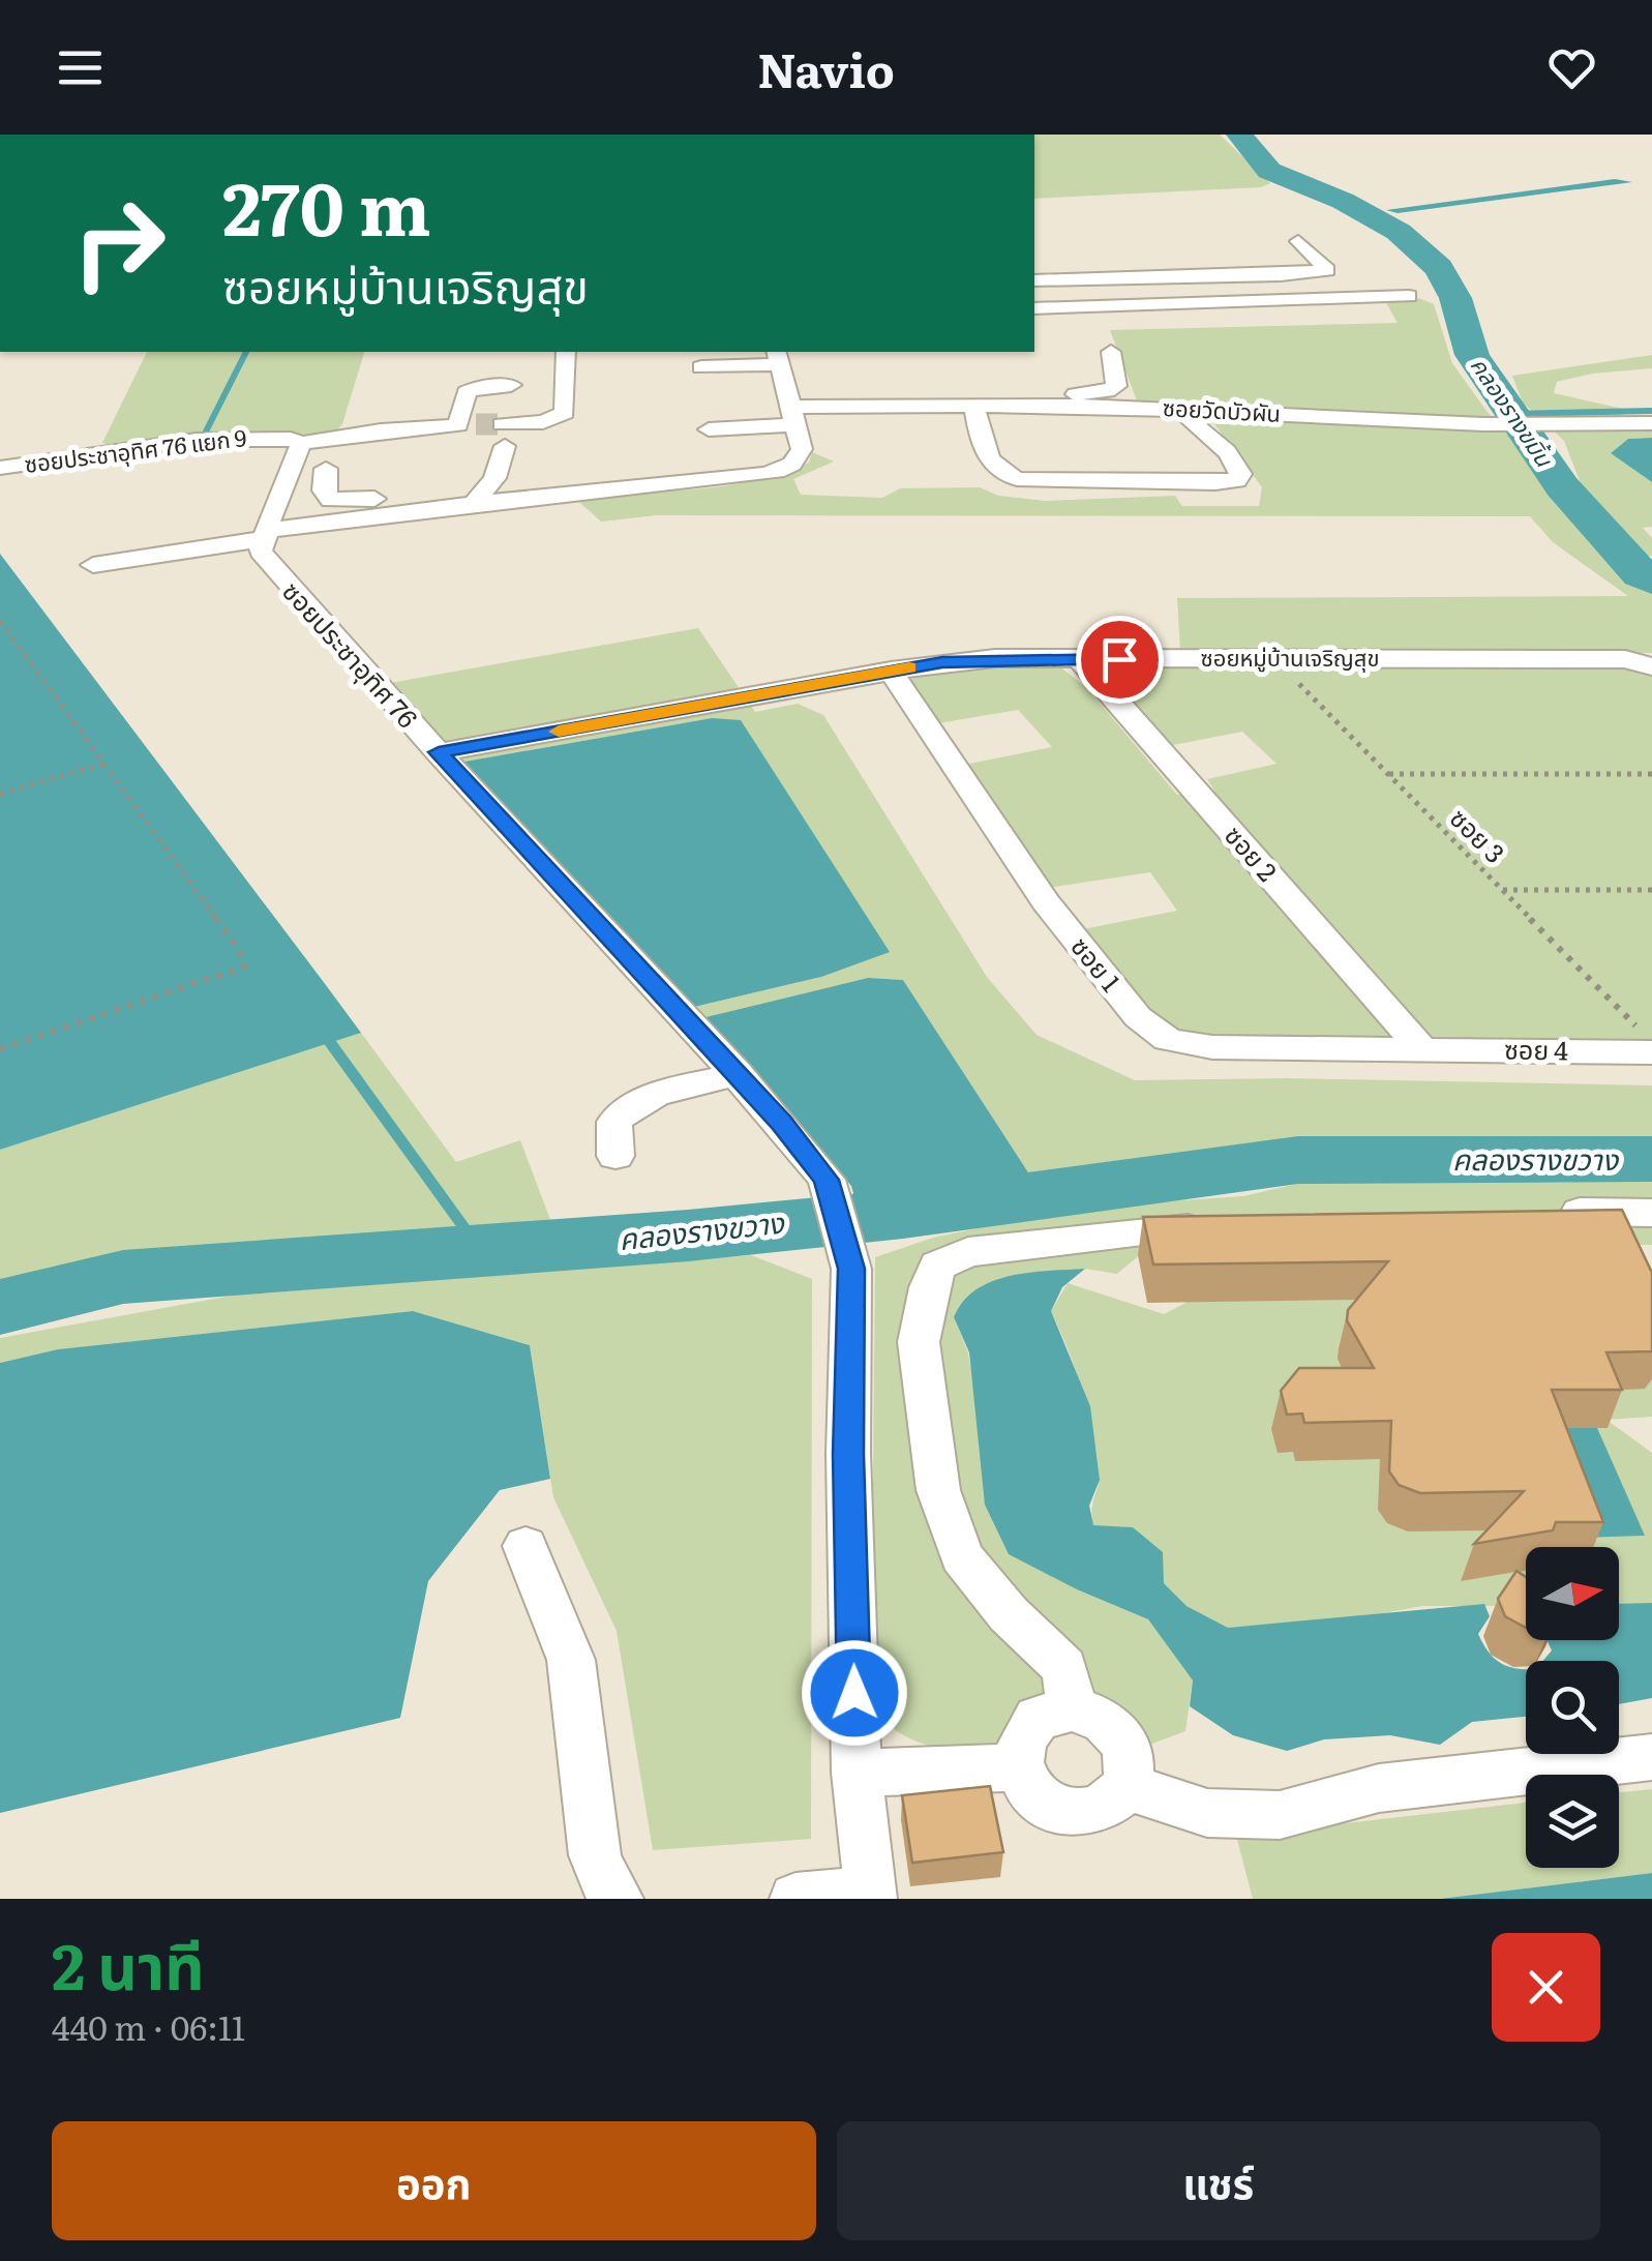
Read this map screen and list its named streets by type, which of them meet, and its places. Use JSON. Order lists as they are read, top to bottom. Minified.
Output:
{"streets":{"street":["ซอยวัดบัวผัน","ซอยประชาอุทิศ 76 แยก 9","ซอยประชาอุทิศ 76","ซอยหมู่บ้านเจริญสุข","ซอย 2","ซอย 1","ซอย 4"],"path":["ซอย 3"]},"crossings":[["ซอยประชาอุทิศ 76","ซอยหมู่บ้านเจริญสุข"],["ซอยหมู่บ้านเจริญสุข","ซอย 3"],["ซอยหมู่บ้านเจริญสุข","ซอย 2"],["ซอยหมู่บ้านเจริญสุข","ซอย 1"],["ซอย 3","ซอย 4"],["ซอย 2","ซอย 1"],["ซอย 2","ซอย 4"],["ซอย 1","ซอย 4"]],"water":["คลองรางขมิ้น","คลองรางขวาง"],"north":"right","page":{"header":"Navio","turn":["270 m","ซอยหมู่บ้านเจริญสุข"],"heading":["2 นาที","440 m · 06:11"],"buttons":["ออก","แชร์"]}}
